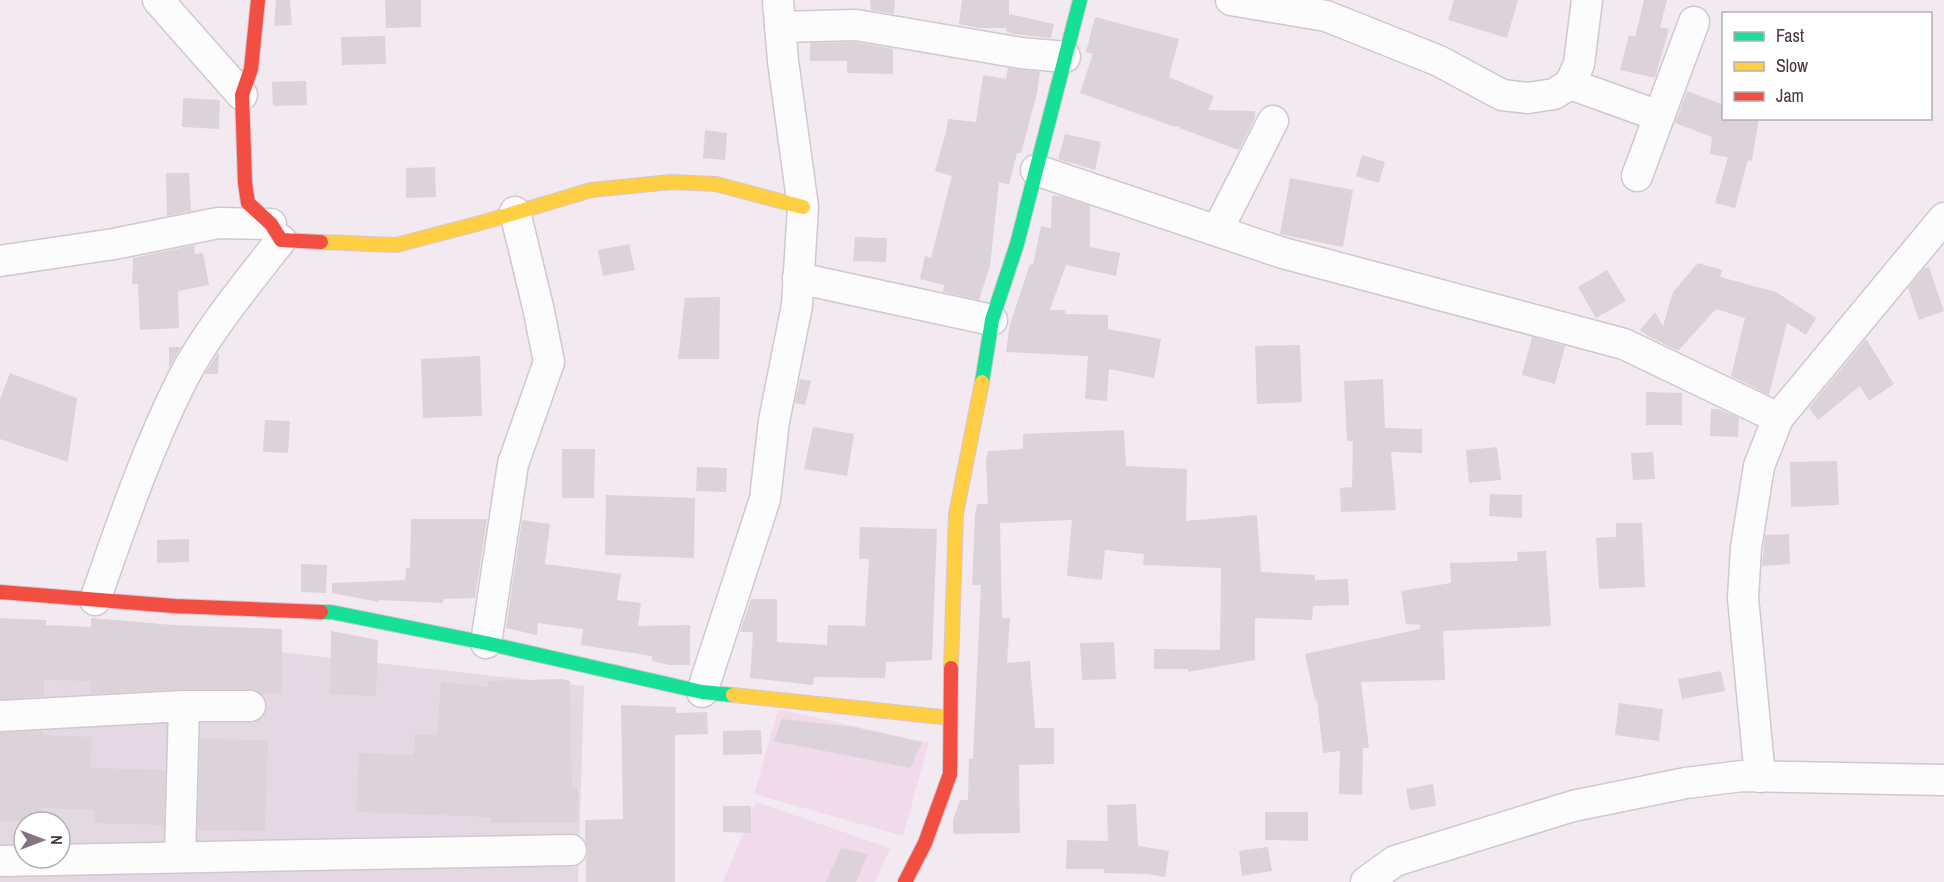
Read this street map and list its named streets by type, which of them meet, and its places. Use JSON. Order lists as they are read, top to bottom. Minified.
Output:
{"legend":["Fast","Slow","Jam"],"north":"right"}
